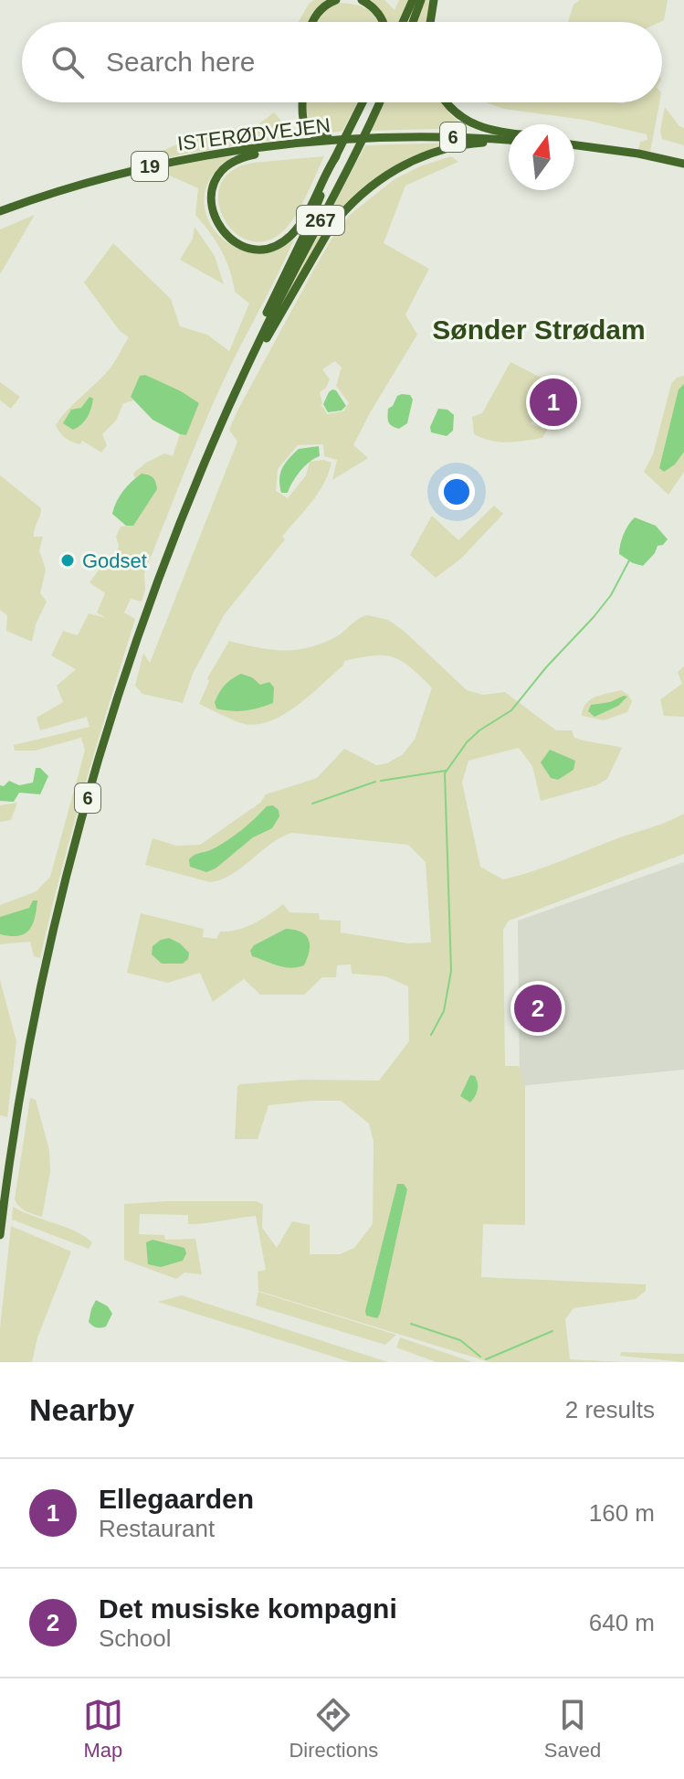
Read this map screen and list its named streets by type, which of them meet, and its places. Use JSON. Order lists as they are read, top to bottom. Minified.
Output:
{"streets":{"highway":["ISTERØDVEJEN","6","19","267"]},"crossings":[["6","267"]],"districts":["Sønder Strødam"],"places":["Godset"],"north":"top","page":{"search":"Search here","pins":["1","2"],"heading":["Nearby","2 results"],"list":[{"mark":"1","name":"Ellegaarden","note":"Restaurant","value":"160 m"},{"mark":"2","name":"Det musiske kompagni","note":"School","value":"640 m"}],"nav":["Map","Directions","Saved"]}}
